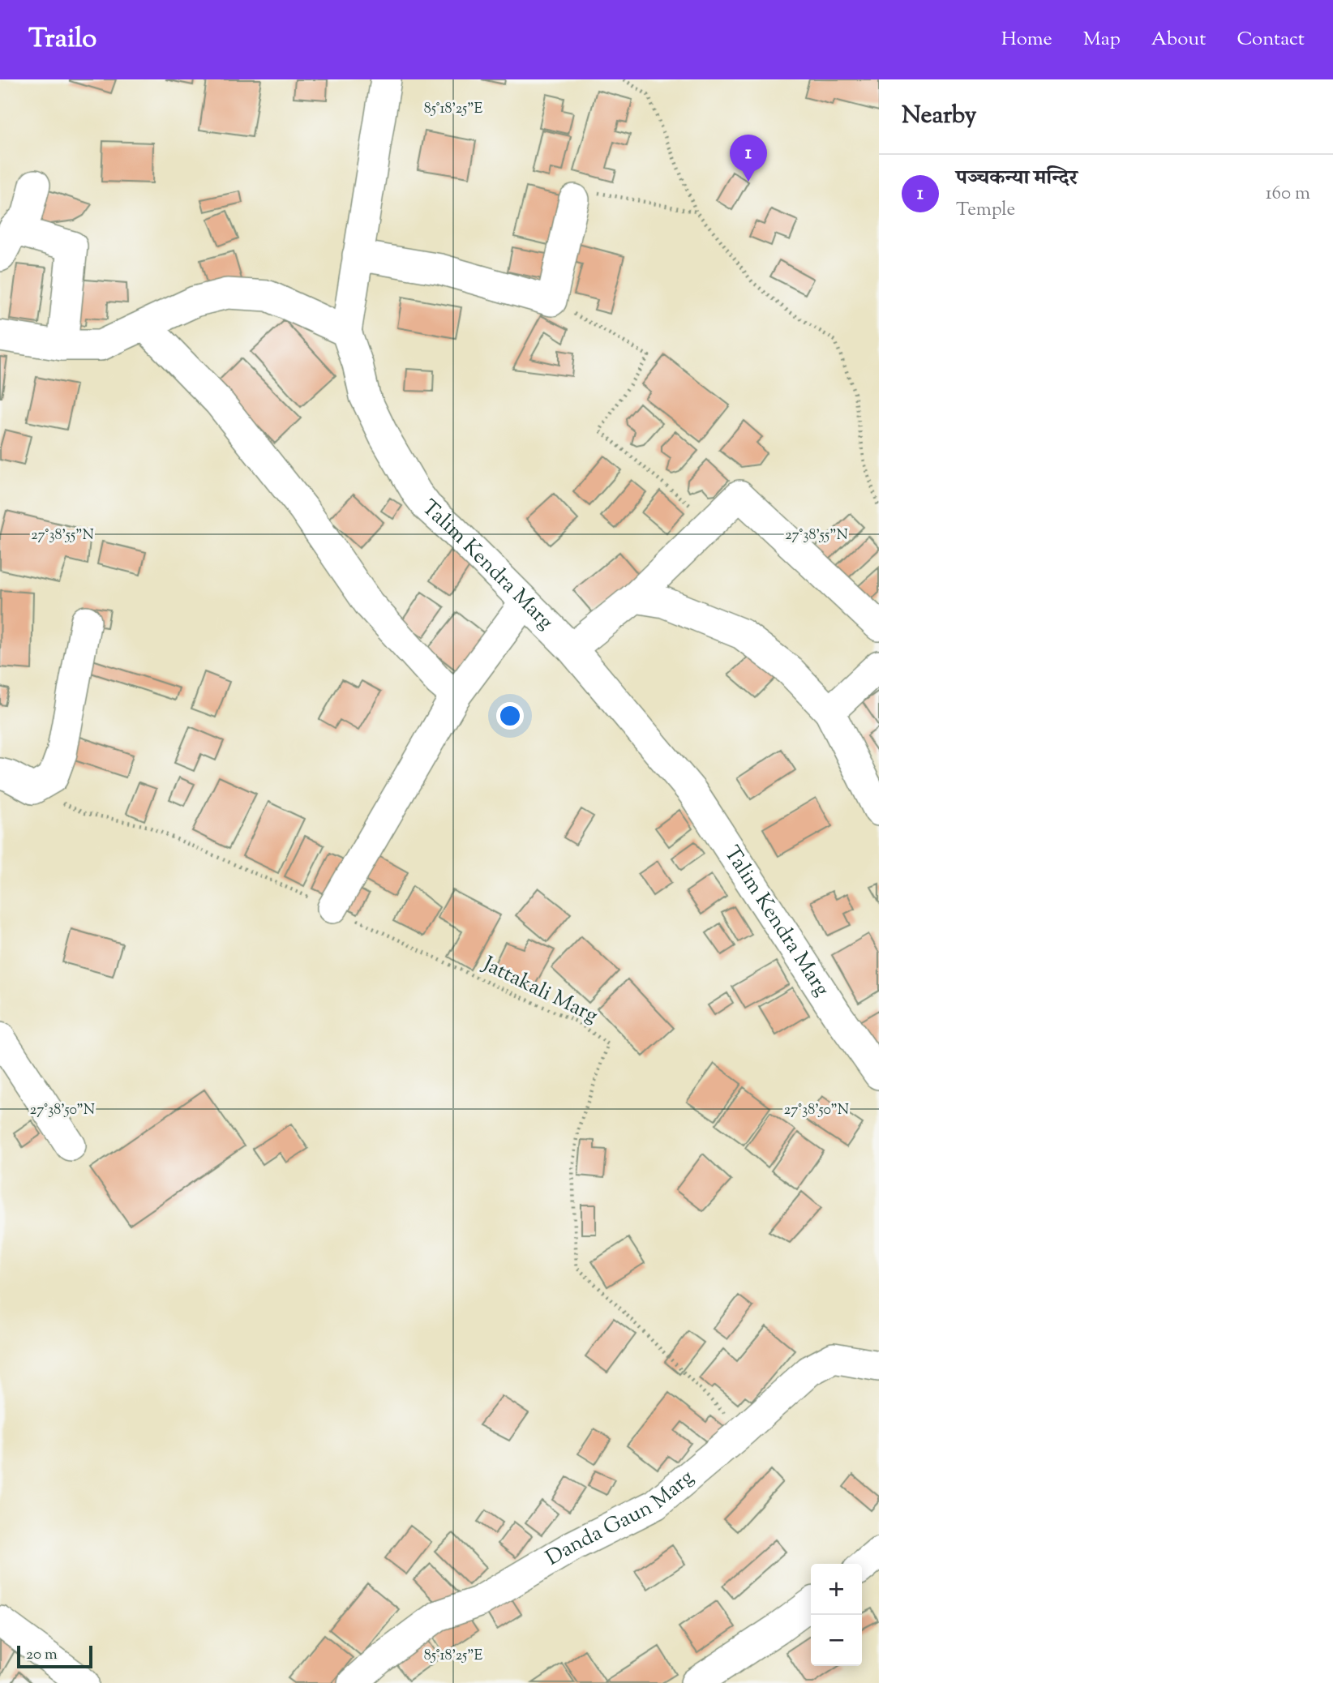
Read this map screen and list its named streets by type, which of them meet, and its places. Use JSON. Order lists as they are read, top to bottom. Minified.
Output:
{"streets":{"street":["Talim Kendra Marg","Danda Gaun Marg"],"path":["Jattakali Marg"]},"crossings":[["Jattakali Marg","Danda Gaun Marg"]],"scale_bar":"20 m","page":{"header":"Trailo","nav":["Home","Map","About","Contact"],"heading":"Nearby","pins":"1","list":[{"mark":"1","name":"पञ्चकन्या मन्दिर","note":"Temple","value":"160 m"}],"map_buttons":["+","−"],"scale":"20 m"},"coordinates":["85°18'25\"E","27°38'55\"N","27°38'50\"N"]}
